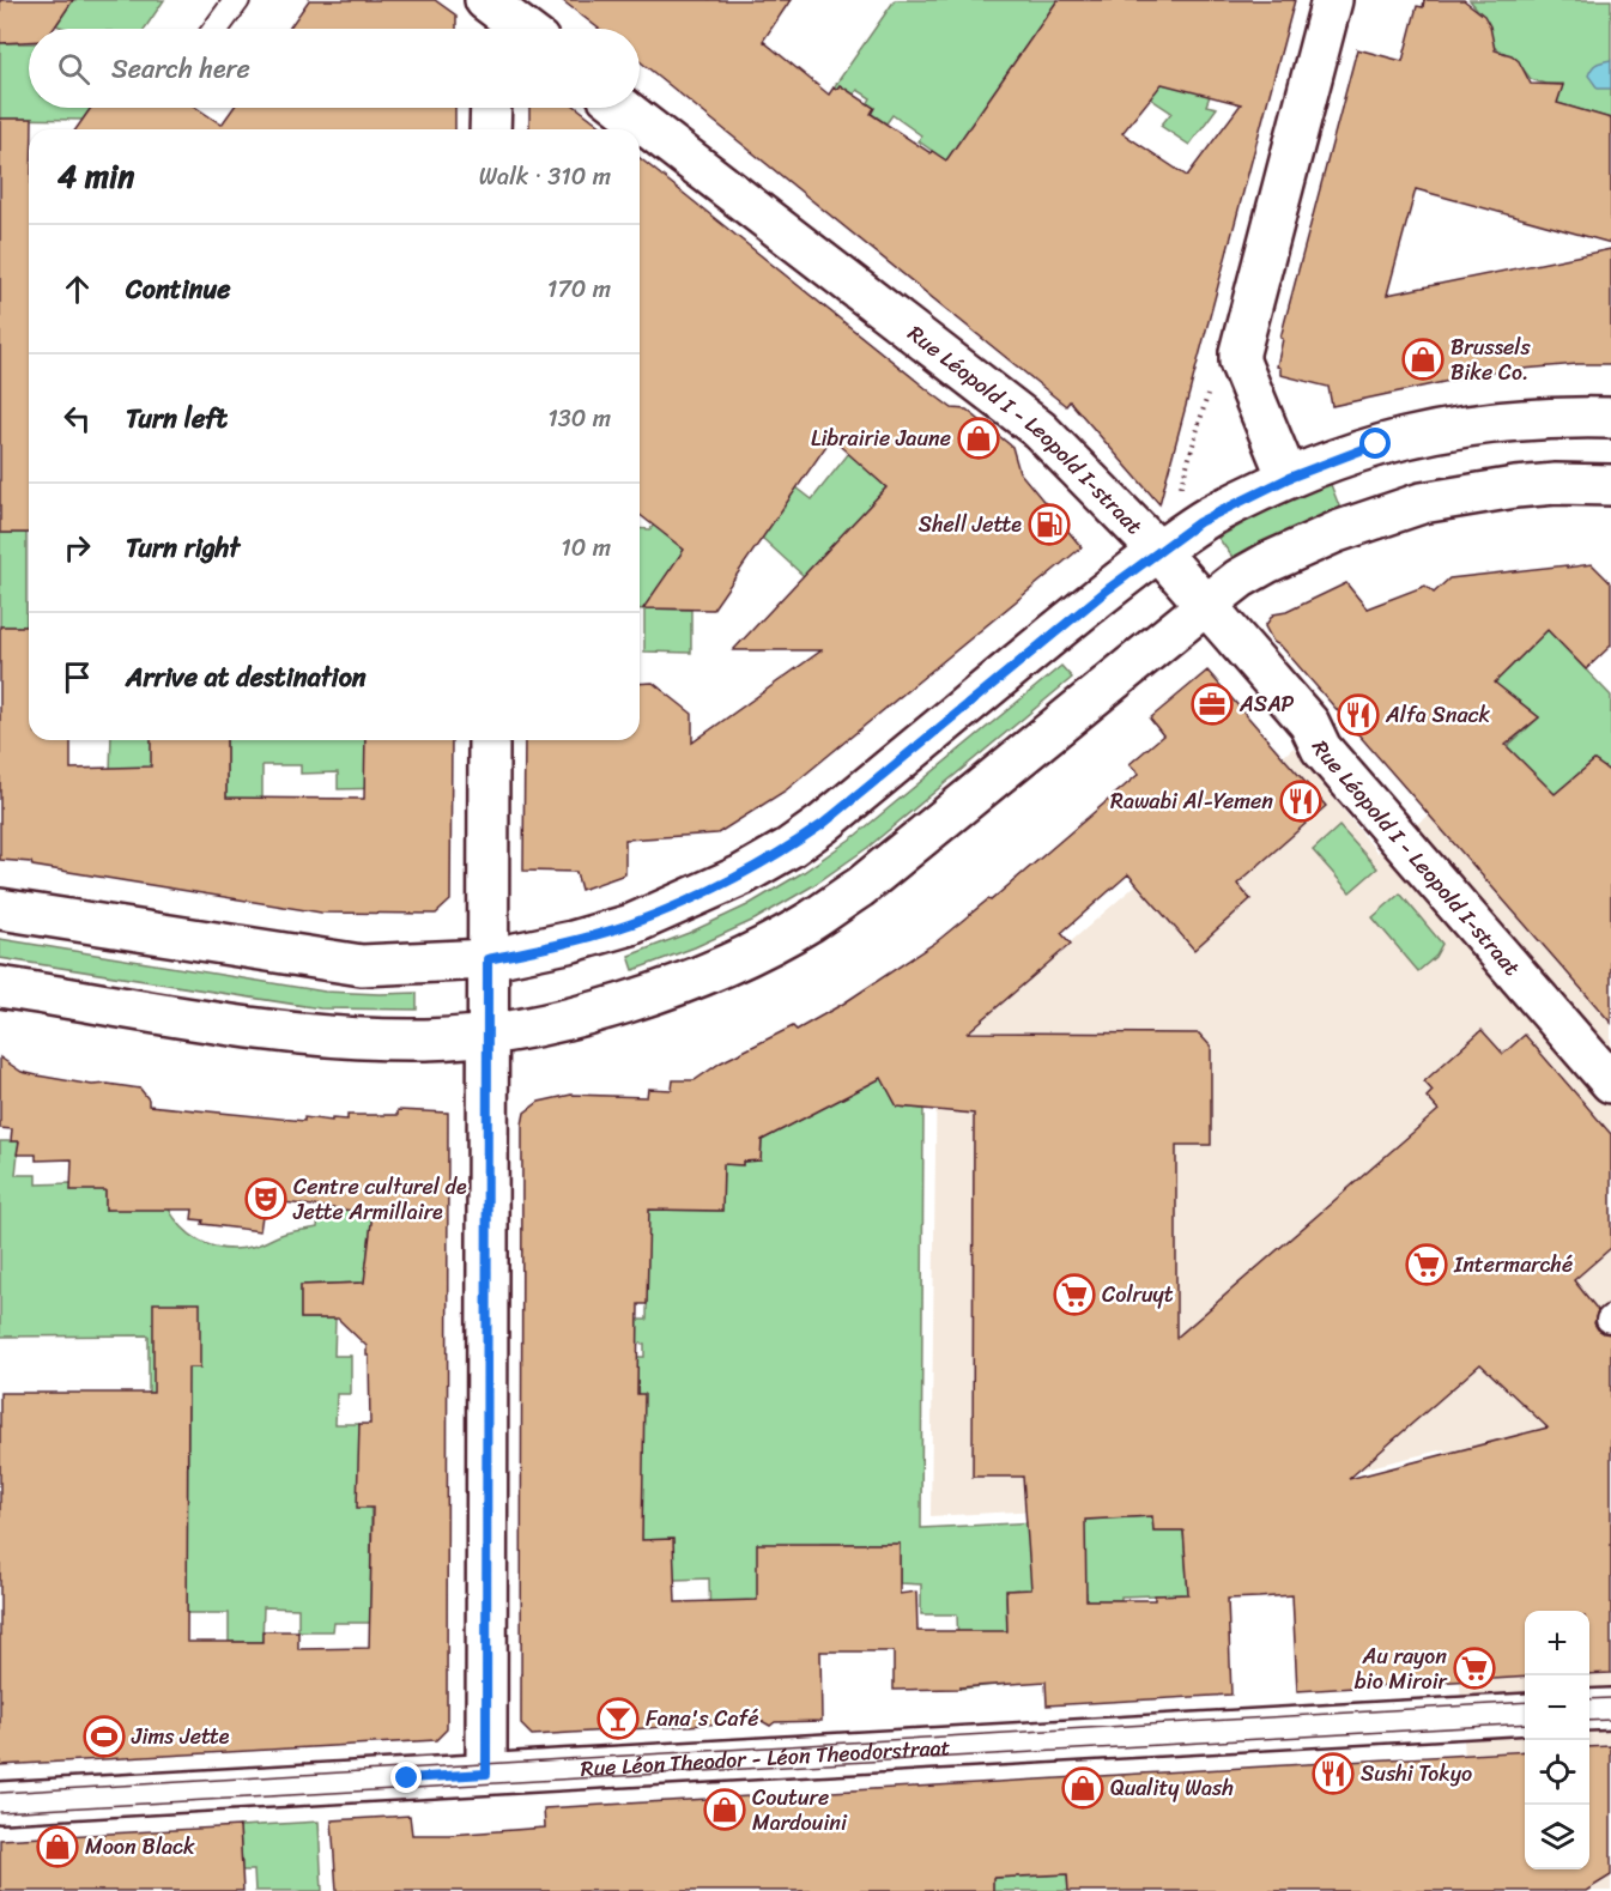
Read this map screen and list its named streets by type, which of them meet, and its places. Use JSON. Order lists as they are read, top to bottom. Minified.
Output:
{"streets":{"street":["Rue Léopold I - Leopold I-straat","Rue Léon Theodor - Léon Theodorstraat"]},"places":{"shop":["Brussels Bike Co.","Librairie Jaune","Quality Wash","Couture Mardouini","Moon Black"],"fuel station":["Shell Jette"],"office":["ASAP"],"restaurant":["Alfa Snack","Rawabi Al-Yemen","Sushi Tokyo"],"theatre":["Centre culturel de Jette Armillaire"],"supermarket":["Intermarché","Colruyt","Au rayon bio Miroir"],"bar":["Fana's Café"],"sports":["Jims Jette"]},"page":{"search":"Search here","heading":["4 min","Walk · 310 m"],"list":[["Continue","170 m"],["Turn left","130 m"],["Turn right","10 m"],"Arrive at destination"],"map_buttons":["+","−"]}}
